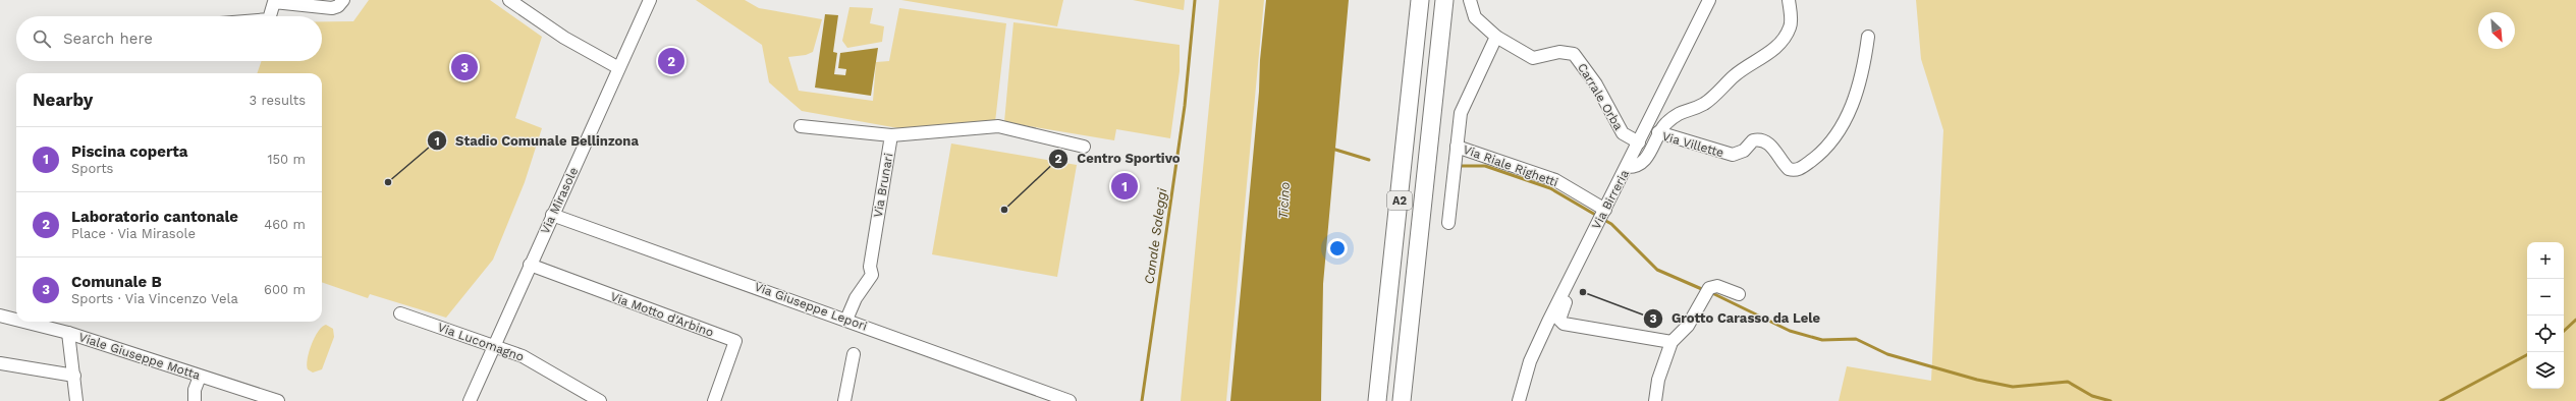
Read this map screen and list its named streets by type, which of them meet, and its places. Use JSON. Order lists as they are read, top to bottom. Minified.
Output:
{"streets":{"highway":["A2"],"street":["Carrale Orba","Via Villette","Via Riale Righetti","Via Brunari","Via Birreria","Via Mirasole","Via Giuseppe Lepori","Via Motto d'Arbino","Via Lucomagno","Viale Giuseppe Motta"]},"crossings":[["Carrale Orba","Via Riale Righetti"],["Carrale Orba","Via Birreria"],["Via Villette","Via Birreria"],["Via Riale Righetti","Via Birreria"],["Via Brunari","Via Giuseppe Lepori"],["Via Mirasole","Via Giuseppe Lepori"],["Via Mirasole","Via Motto d'Arbino"],["Via Mirasole","Via Lucomagno"]],"water":["Ticino","Canale Saleggi"],"places":["Stadio Comunale Bellinzona","Centro Sportivo","Grotto Carasso da Lele"],"north":"bottom right","page":{"search":"Search here","pins":["2","3","1"],"heading":["Nearby","3 results"],"list":[{"mark":"1","name":"Piscina coperta","note":"Sports","value":"150 m"},{"mark":"2","name":"Laboratorio cantonale","note":"Place · Via Mirasole","value":"460 m"},{"mark":"3","name":"Comunale B","note":"Sports · Via Vincenzo Vela","value":"600 m"}],"map_buttons":["+","−"]}}
